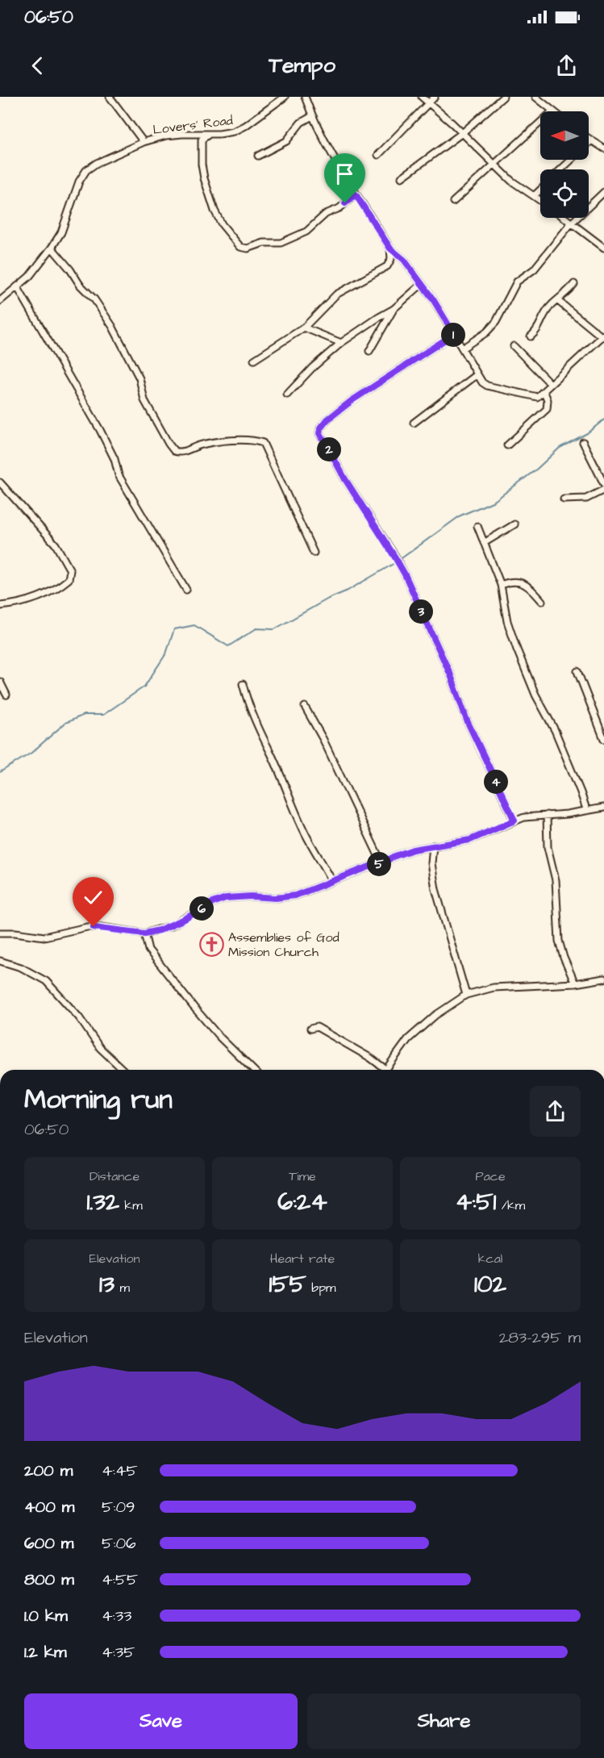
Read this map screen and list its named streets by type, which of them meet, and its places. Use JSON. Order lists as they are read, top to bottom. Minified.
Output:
{"streets":{"street":["Lovers' Road"]},"places":{"church":["Assemblies of God Mission Church"]},"north":"left","page":{"status":"06:50","header":"Tempo","pins":["1","2","3","4","5","6"],"heading":["Morning run","06:50"],"stats":[["Distance","1.32 km"],["Time","6:24"],["Pace","4:51 /km"],["Elevation","13 m"],["Heart rate","155 bpm"],["kcal","102"]],"chart":["Elevation","283–295 m"],"list":[{"name":"200 m","note":"4:45"},{"name":"400 m","note":"5:09"},{"name":"600 m","note":"5:06"},{"name":"800 m","note":"4:55"},{"name":"1.0 km","note":"4:33"},{"name":"1.2 km","note":"4:35"}],"buttons":["Save","Share"]}}
